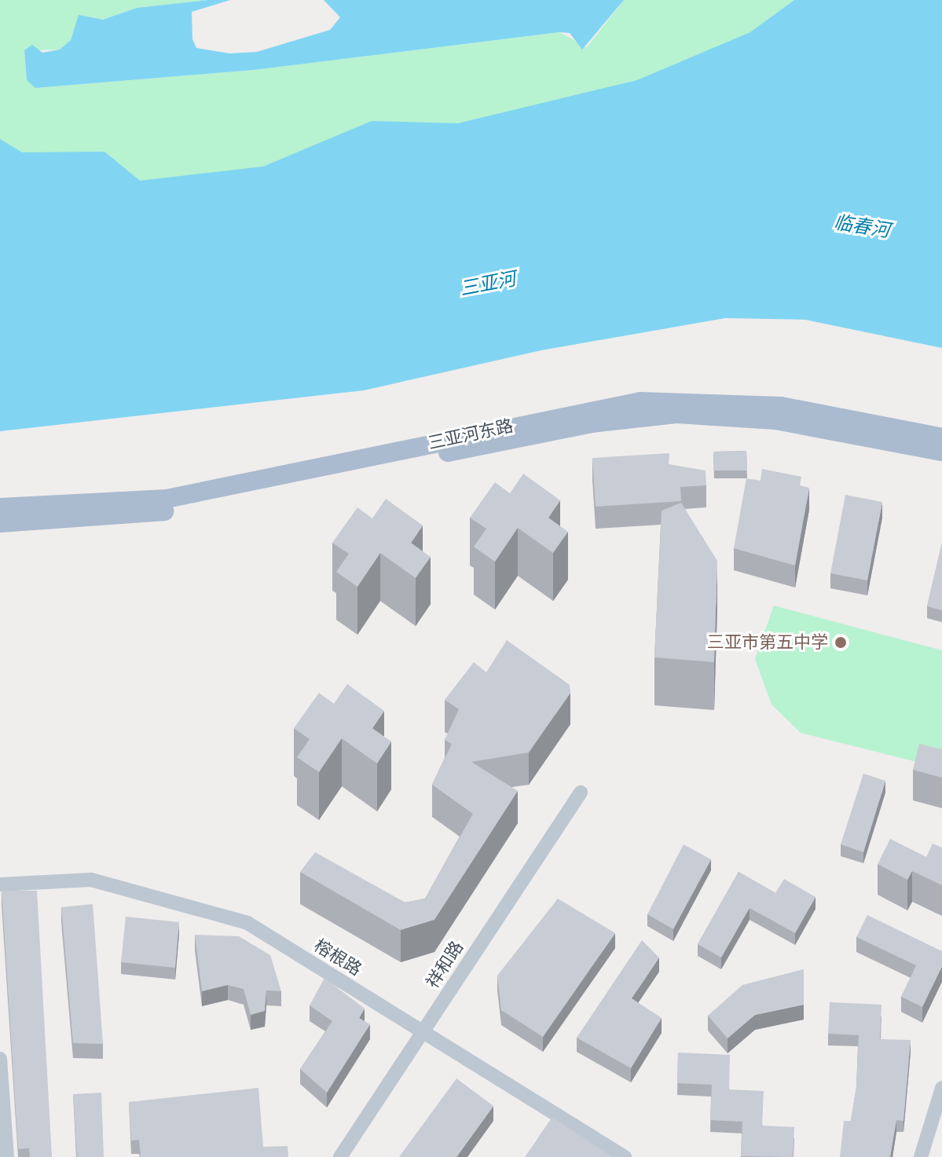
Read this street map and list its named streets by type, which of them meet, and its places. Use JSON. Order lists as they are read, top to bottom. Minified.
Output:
{"streets":{"main road":["三亚河东路"],"street":["榕根路","祥和路"]},"crossings":[["榕根路","祥和路"]],"water":["临春河","三亚河"],"places":["三亚市第五中学"]}
